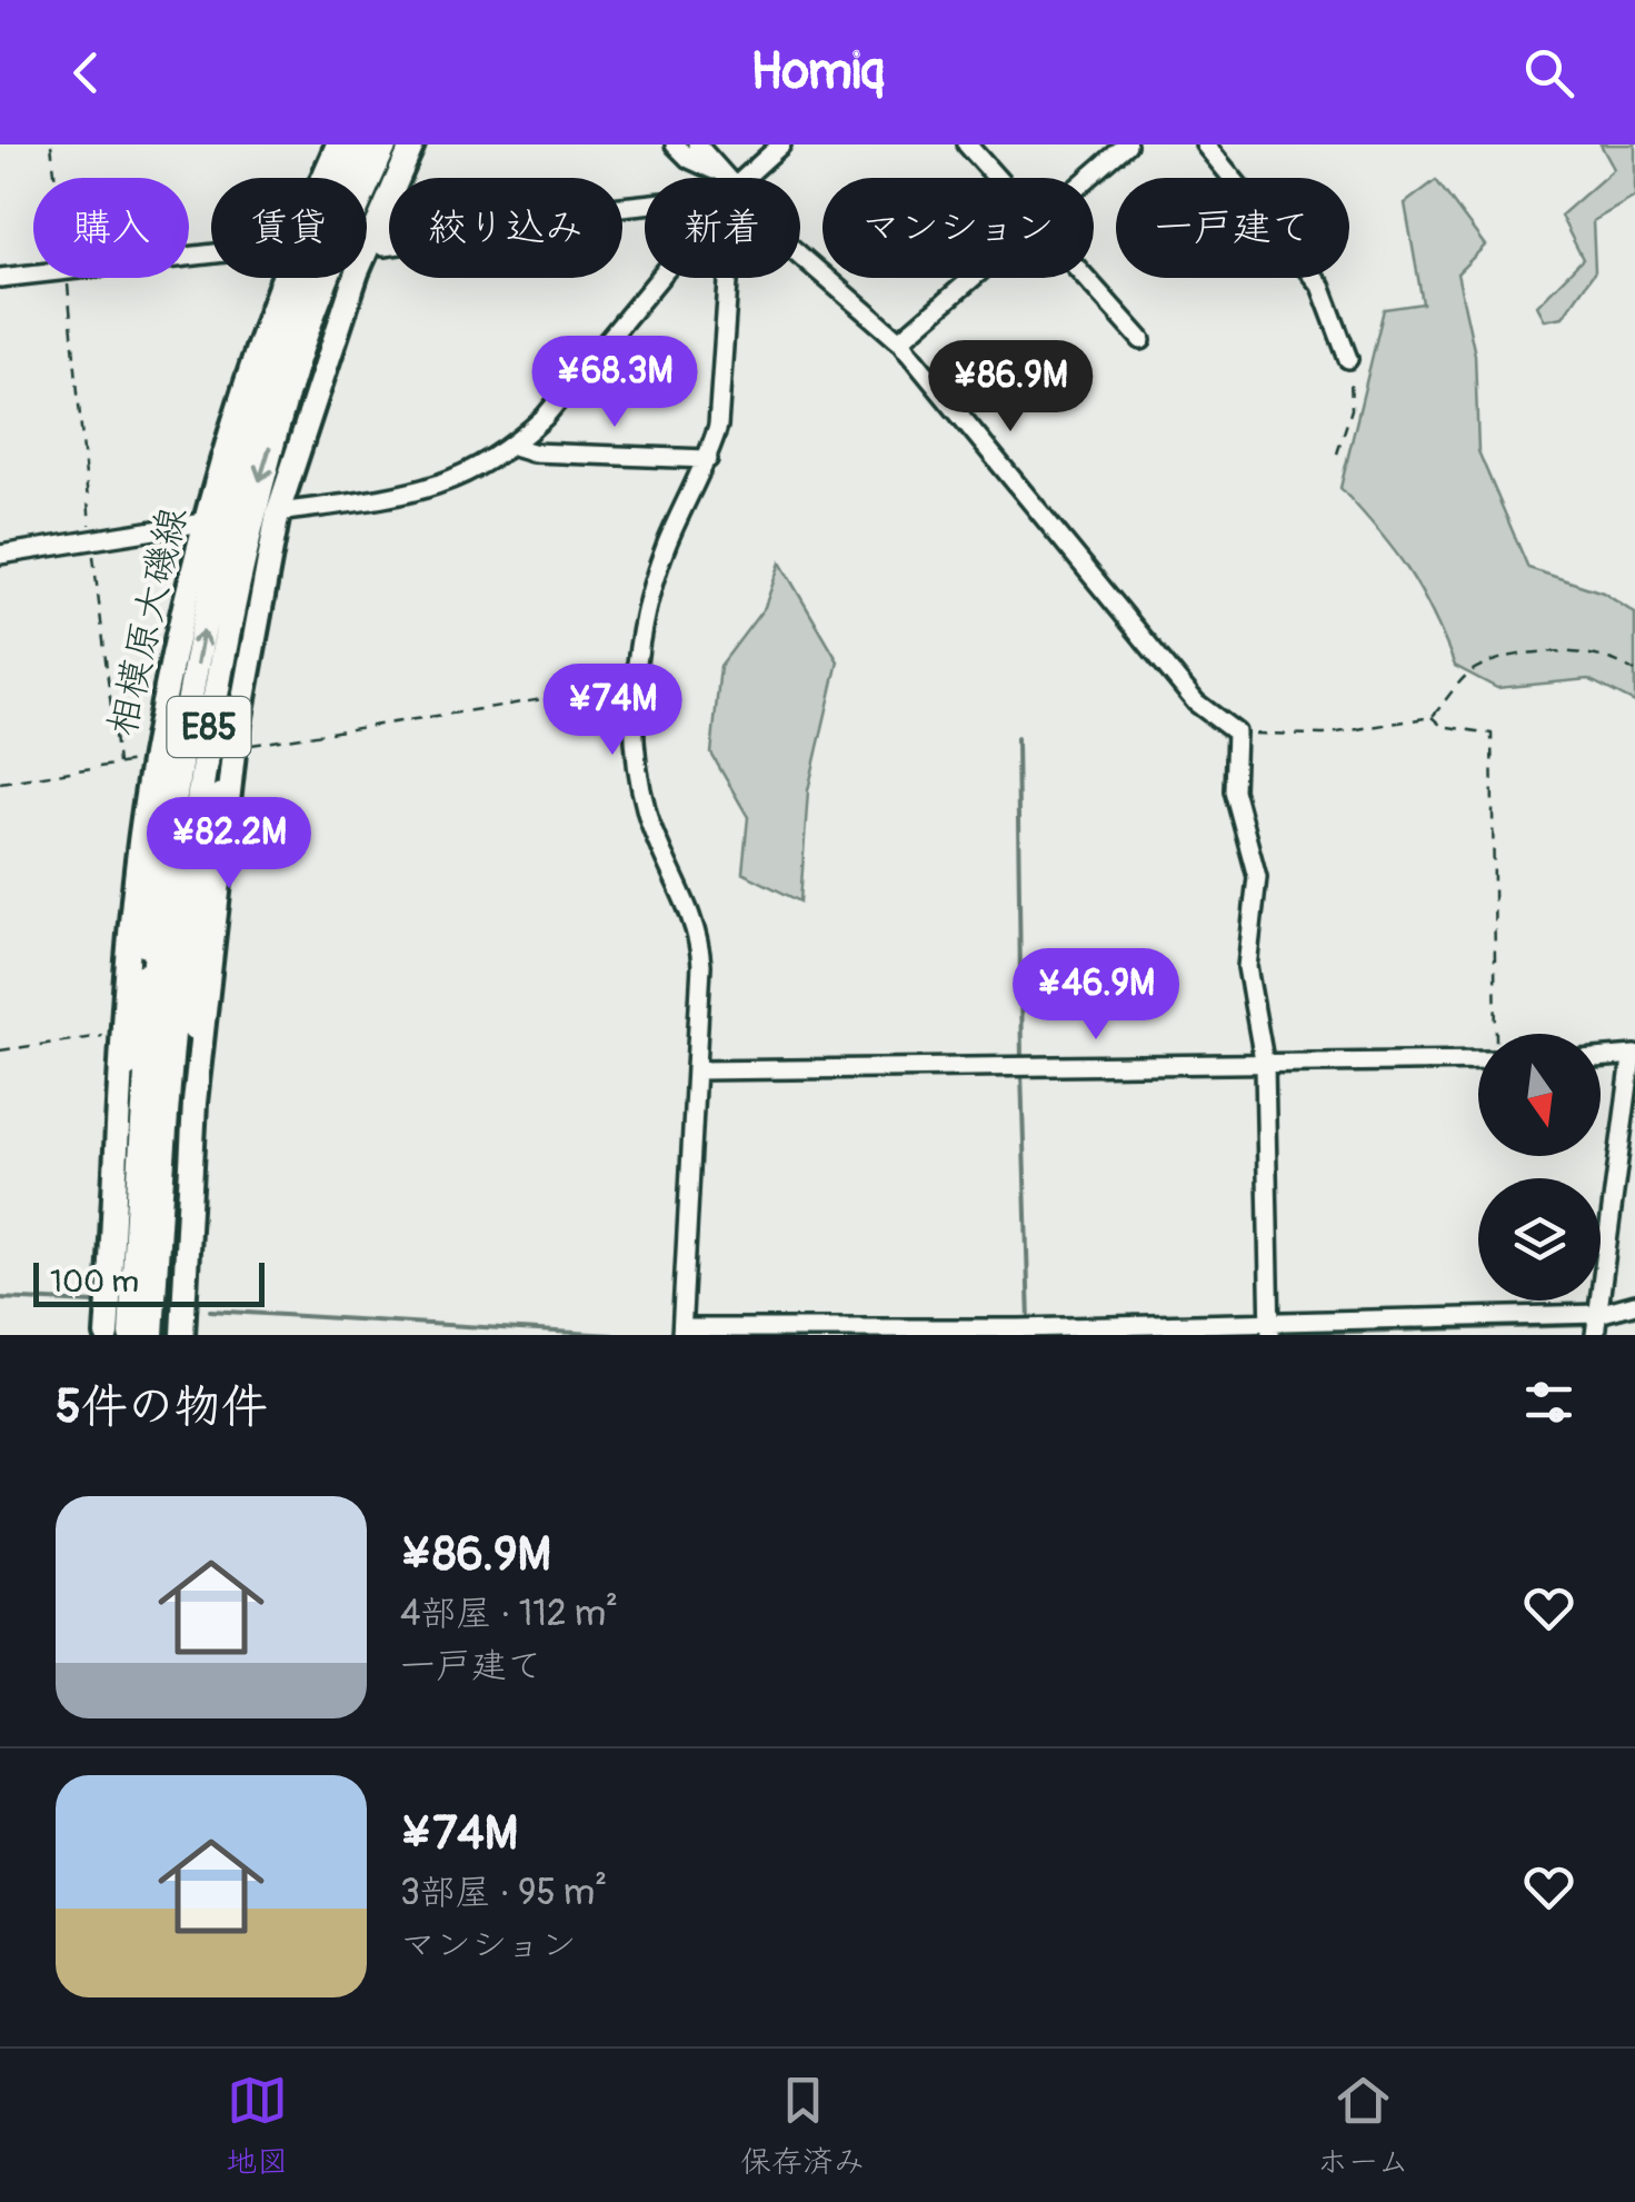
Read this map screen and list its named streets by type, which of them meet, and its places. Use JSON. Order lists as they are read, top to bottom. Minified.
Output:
{"streets":{"highway":["E85"],"main road":["相模原大磯線"]},"scale_bar":"100 m","north":"bottom","page":{"header":"Homiq","chip":["購入","賃貸","絞り込み","新着","マンション","一戸建て"],"price":["¥68.3M","¥86.9M","¥74M","¥82.2M","¥46.9M"],"scale":"100 m","heading":"5件の物件","list":[{"name":"¥86.9M","note":"4部屋 · 112 m² · 一戸建て"},{"name":"¥74M","note":"3部屋 · 95 m² · マンション"}],"tabs":["地図","保存済み","ホーム"]}}
